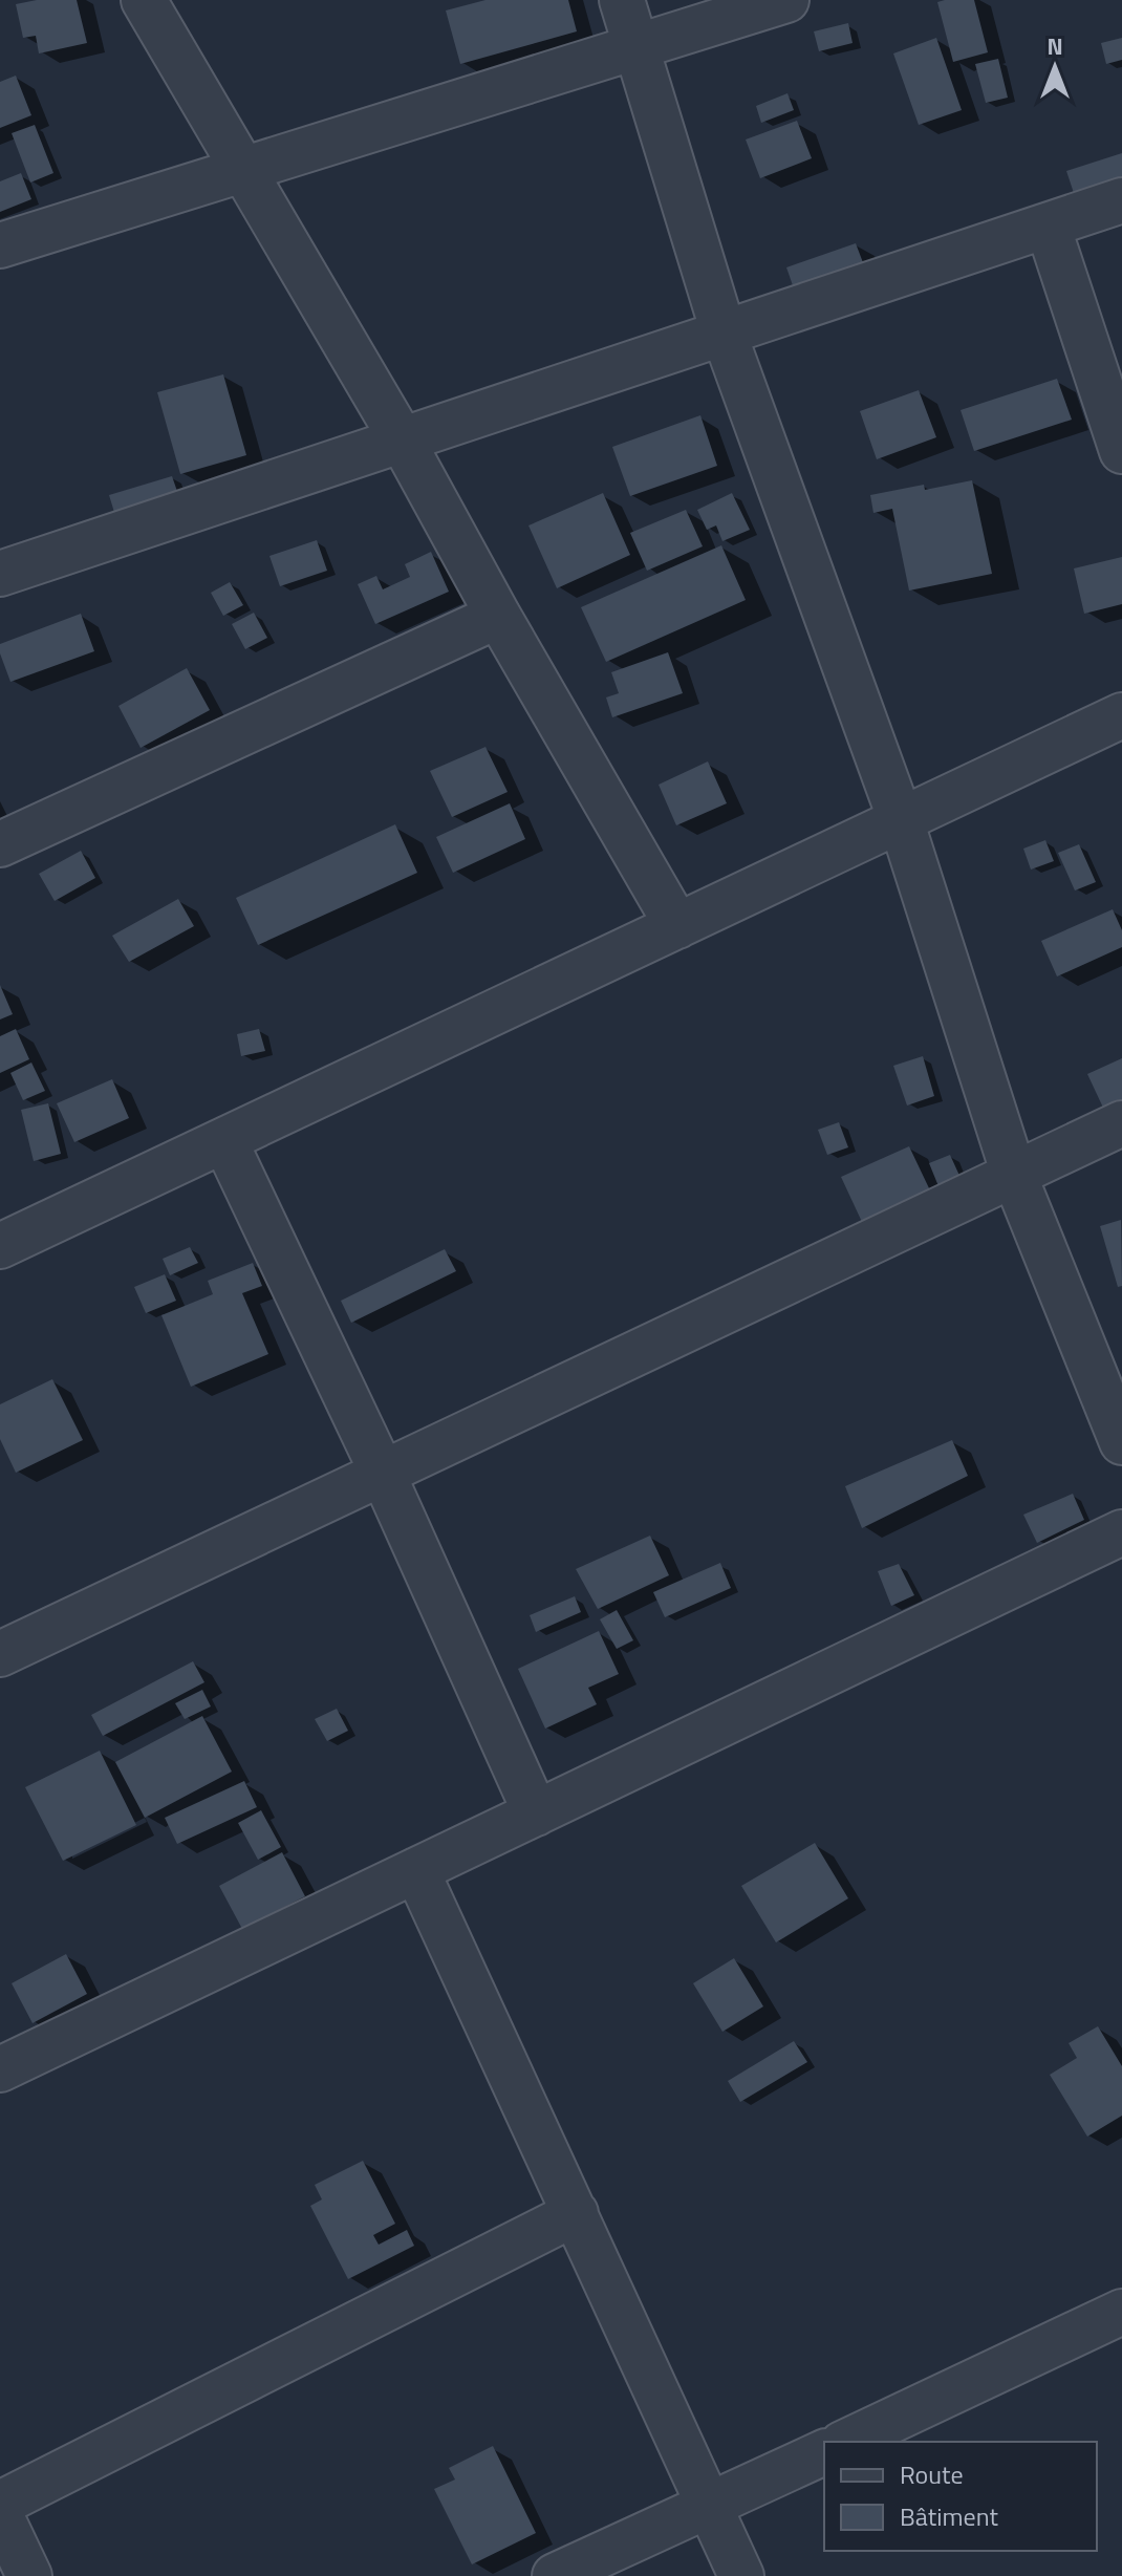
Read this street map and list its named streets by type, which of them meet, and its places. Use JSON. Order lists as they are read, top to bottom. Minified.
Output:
{"legend":["Route","Bâtiment"],"north":"top"}
